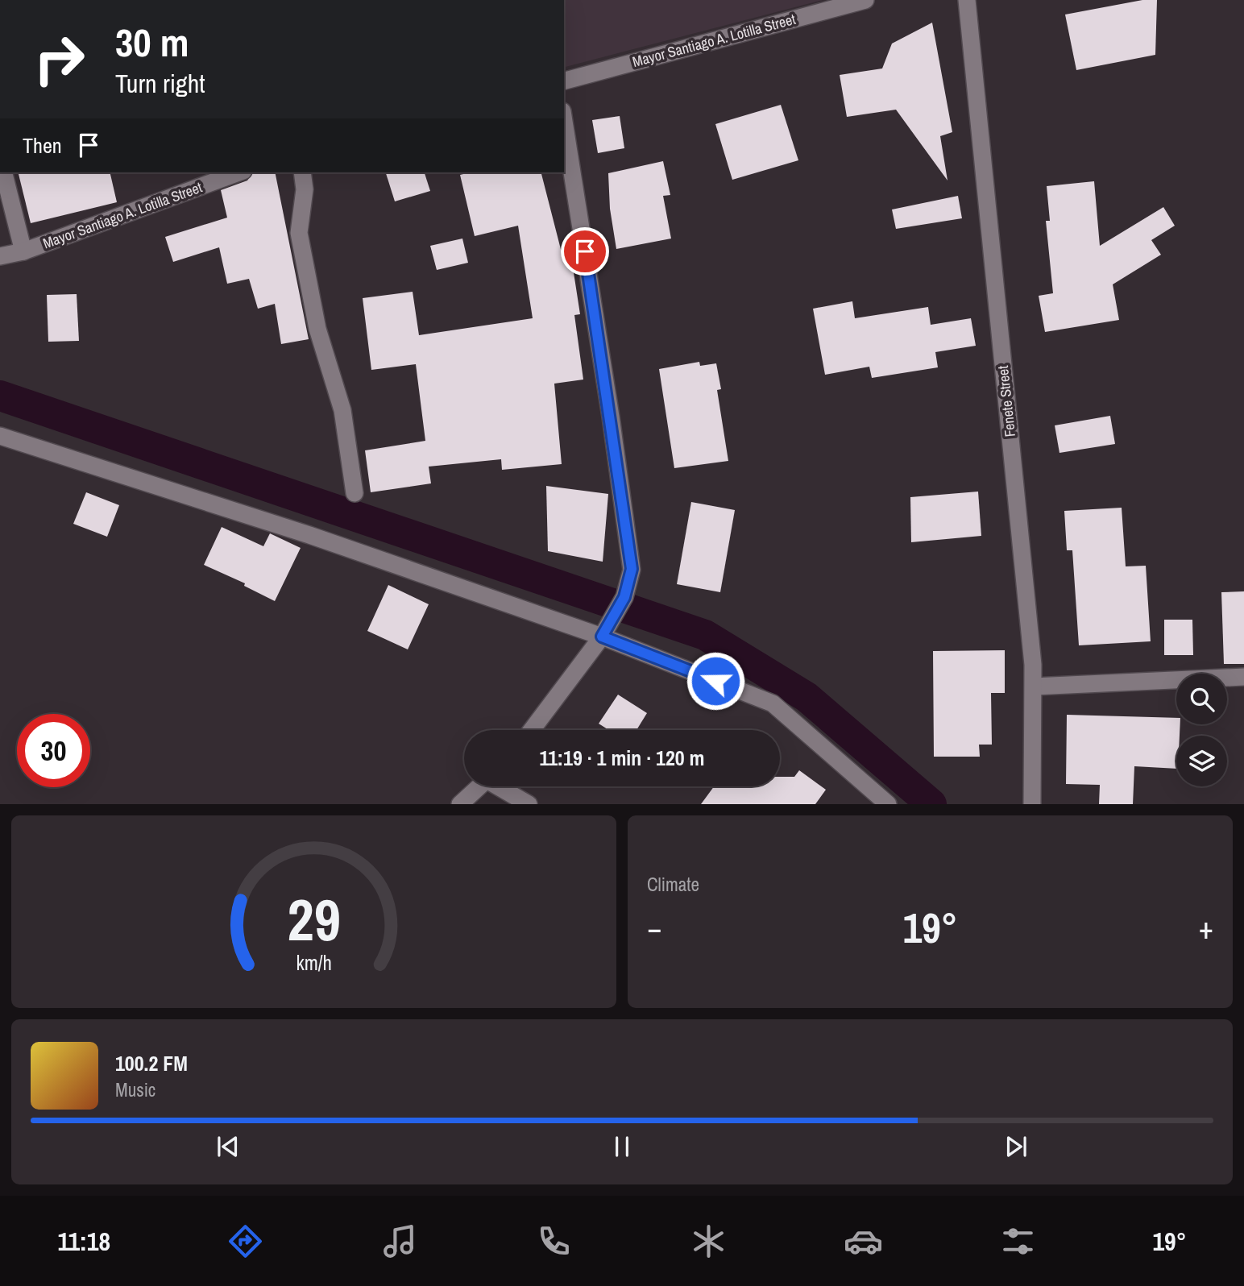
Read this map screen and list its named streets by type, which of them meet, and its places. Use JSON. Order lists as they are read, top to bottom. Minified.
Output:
{"streets":{"street":["Mayor Santiago A. Lotilla Street","Fenete Street"]},"page":{"turn":["30 m","Turn right"],"then":"Then","limit":"30","trip":"11:19 · 1 min · 120 m","tile":"Climate","heat":["−","19°","+"],"song":["100.2 FM","Music"],"tabs":["11:18","19°"],"gauge":["29","km/h"]}}
